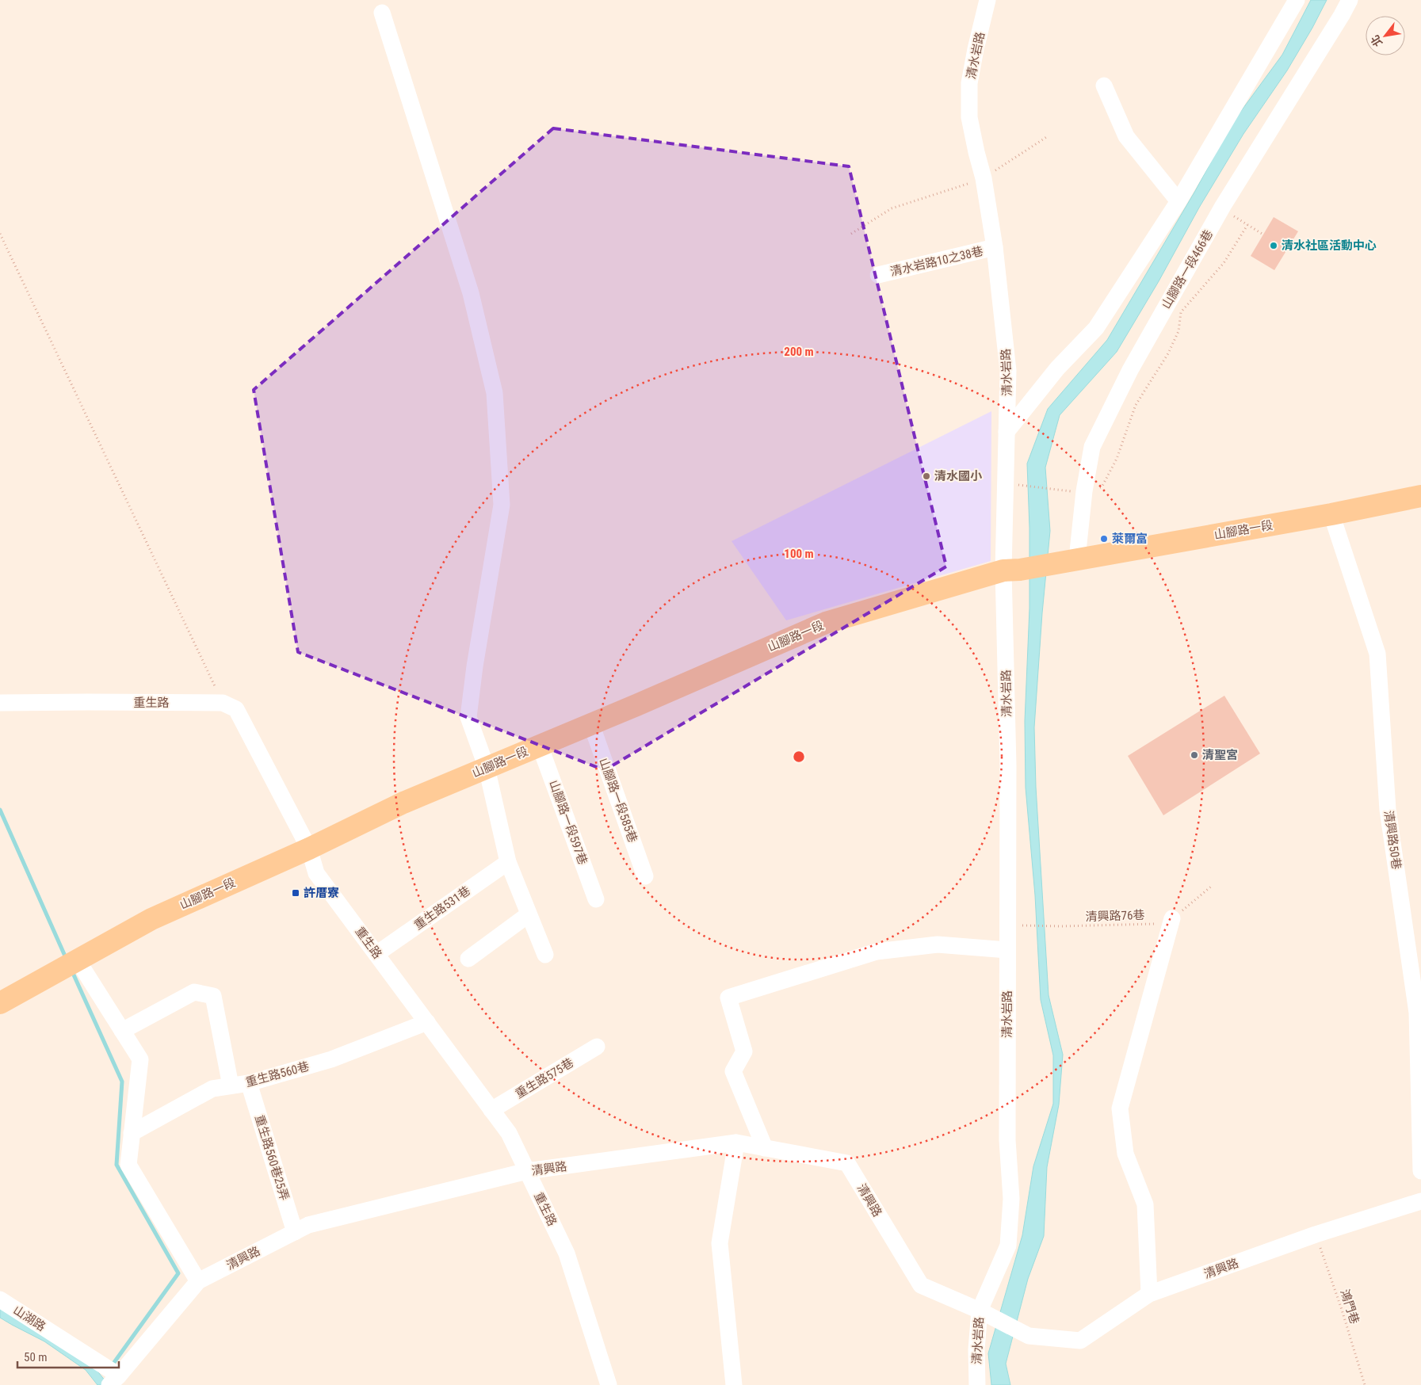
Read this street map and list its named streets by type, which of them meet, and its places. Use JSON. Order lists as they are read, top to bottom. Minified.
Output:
{"streets":{"main road":["山腳路一段"],"street":["清水岩路","清水岩路10之38巷","山腳路一段466巷","重生路","山腳路一段585巷","山腳路一段597巷","清興路50巷","重生路531巷","重生路560巷","重生路575巷","重生路560巷25弄","清興路","山湖路"],"path":["清興路76巷","鴻門巷"]},"crossings":[["清水岩路","清水岩路10之38巷"],["清水岩路","山腳路一段"],["清水岩路","清興路76巷"],["清水岩路","清興路"],["山腳路一段466巷","山腳路一段"],["山腳路一段","重生路"],["山腳路一段","山腳路一段585巷"],["山腳路一段","山腳路一段597巷"],["山腳路一段","清興路50巷"],["重生路","重生路531巷"],["重生路","重生路560巷"],["重生路","重生路575巷"],["重生路","清興路"],["重生路560巷","重生路560巷25弄"],["重生路560巷25弄","清興路"],["清興路","鴻門巷"],["清興路","山湖路"]],"places":{"other":["清水社區活動中心","清水國小","萊爾富","清聖宮"],"transit":["許厝寮"]},"scale_bar":"50 m","north":"bottom left","rings":["200 m","100 m"]}
